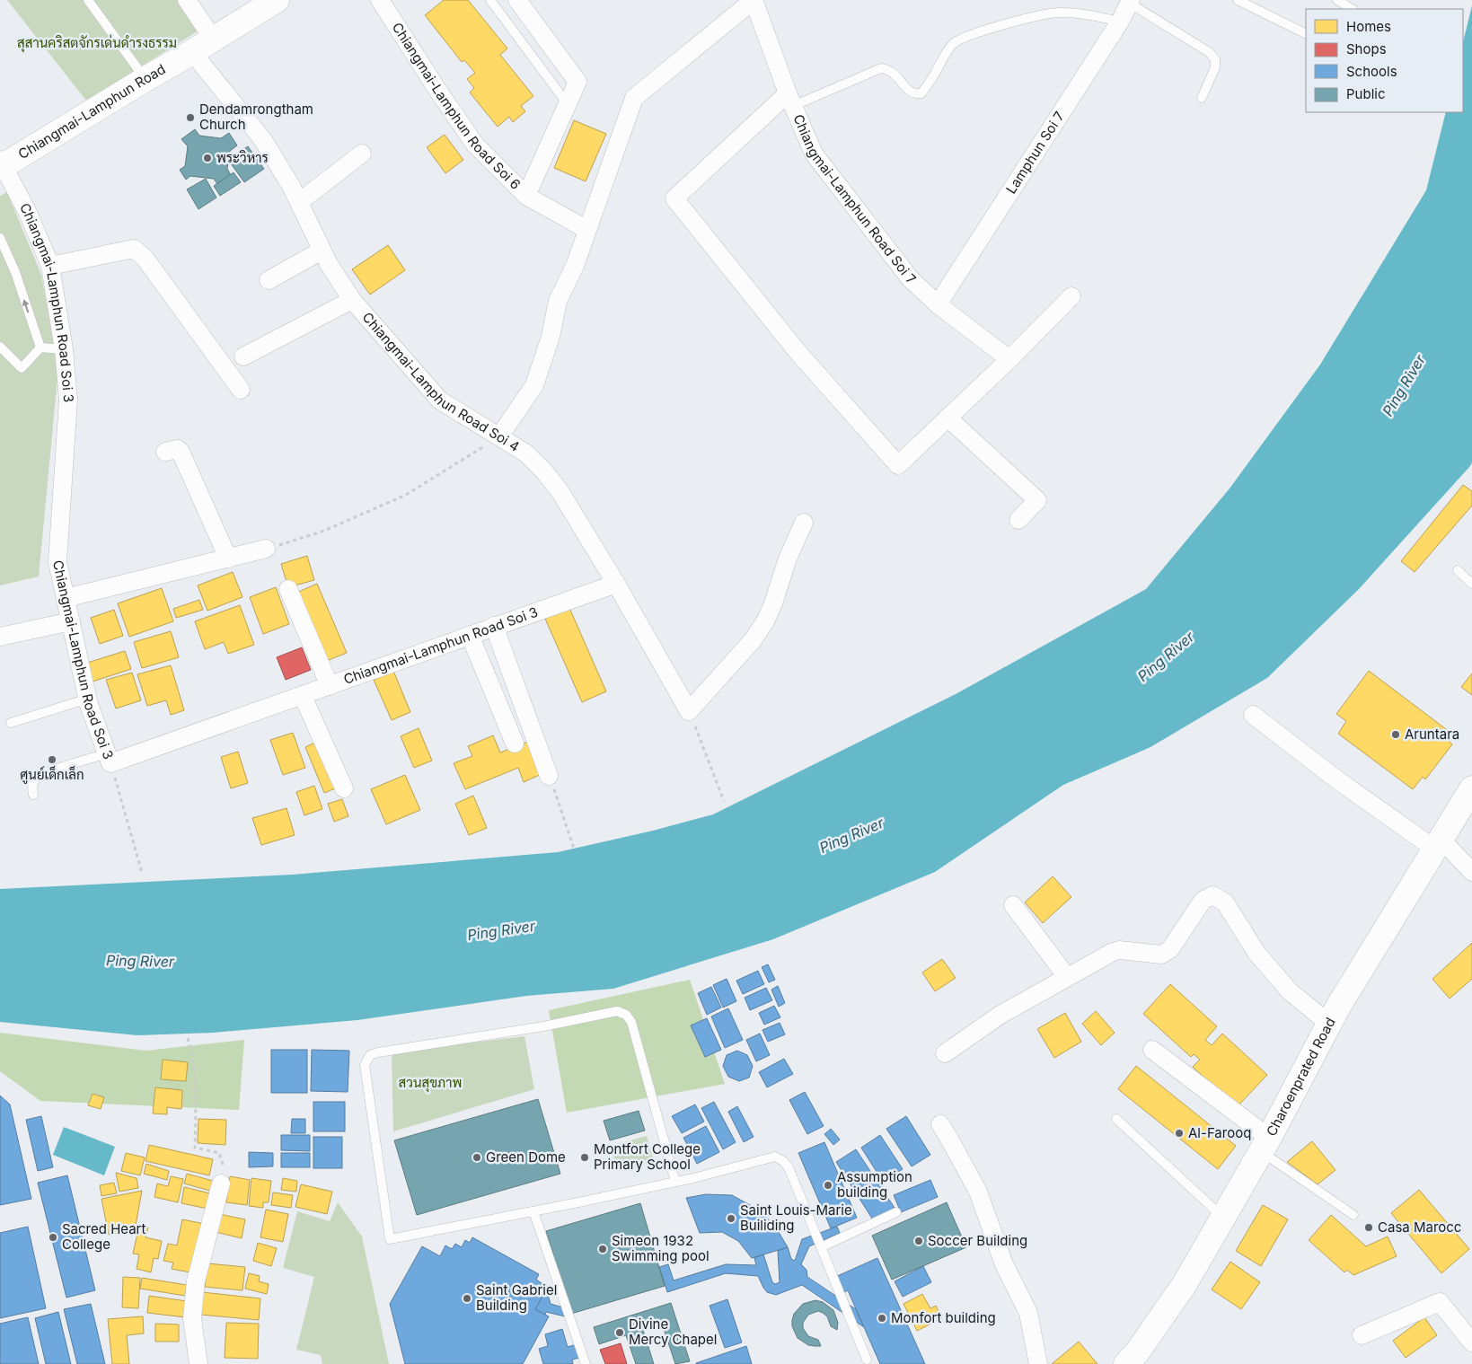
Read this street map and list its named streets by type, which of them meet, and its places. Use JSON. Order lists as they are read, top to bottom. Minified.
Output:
{"streets":{"street":["Chiangmai-Lamphun Road Soi 6","Chiangmai-Lamphun Road","Lamphun Soi 7","Chiangmai-Lamphun Road Soi 7","Chiangmai-Lamphun Road Soi 3","Chiangmai-Lamphun Road Soi 4","Charoenprated Road"]},"crossings":[["Chiangmai-Lamphun Road","Chiangmai-Lamphun Road Soi 3"],["Chiangmai-Lamphun Road","Chiangmai-Lamphun Road Soi 4"],["Lamphun Soi 7","Chiangmai-Lamphun Road Soi 7"],["Chiangmai-Lamphun Road Soi 3","Chiangmai-Lamphun Road Soi 4"]],"water":["Ping River"],"parks":["สุสานคริสตจักรเด่นดำรงธรรม","สวนสุขภาพ"],"places":["Dendamrongtham Church","พระวิหาร","Aruntara","ศูนย์เด็กเล็ก","Al-Farooq","Green Dome","Montfort College Primary School","Assumption building","Saint Louis-Marie Builiding","Casa Marocc","Sacred Heart College","Soccer Building","Simeon 1932 Swimming pool","Saint Gabriel Building","Monfort building","Divine Mercy Chapel"],"legend":["Homes","Shops","Schools","Public"]}
